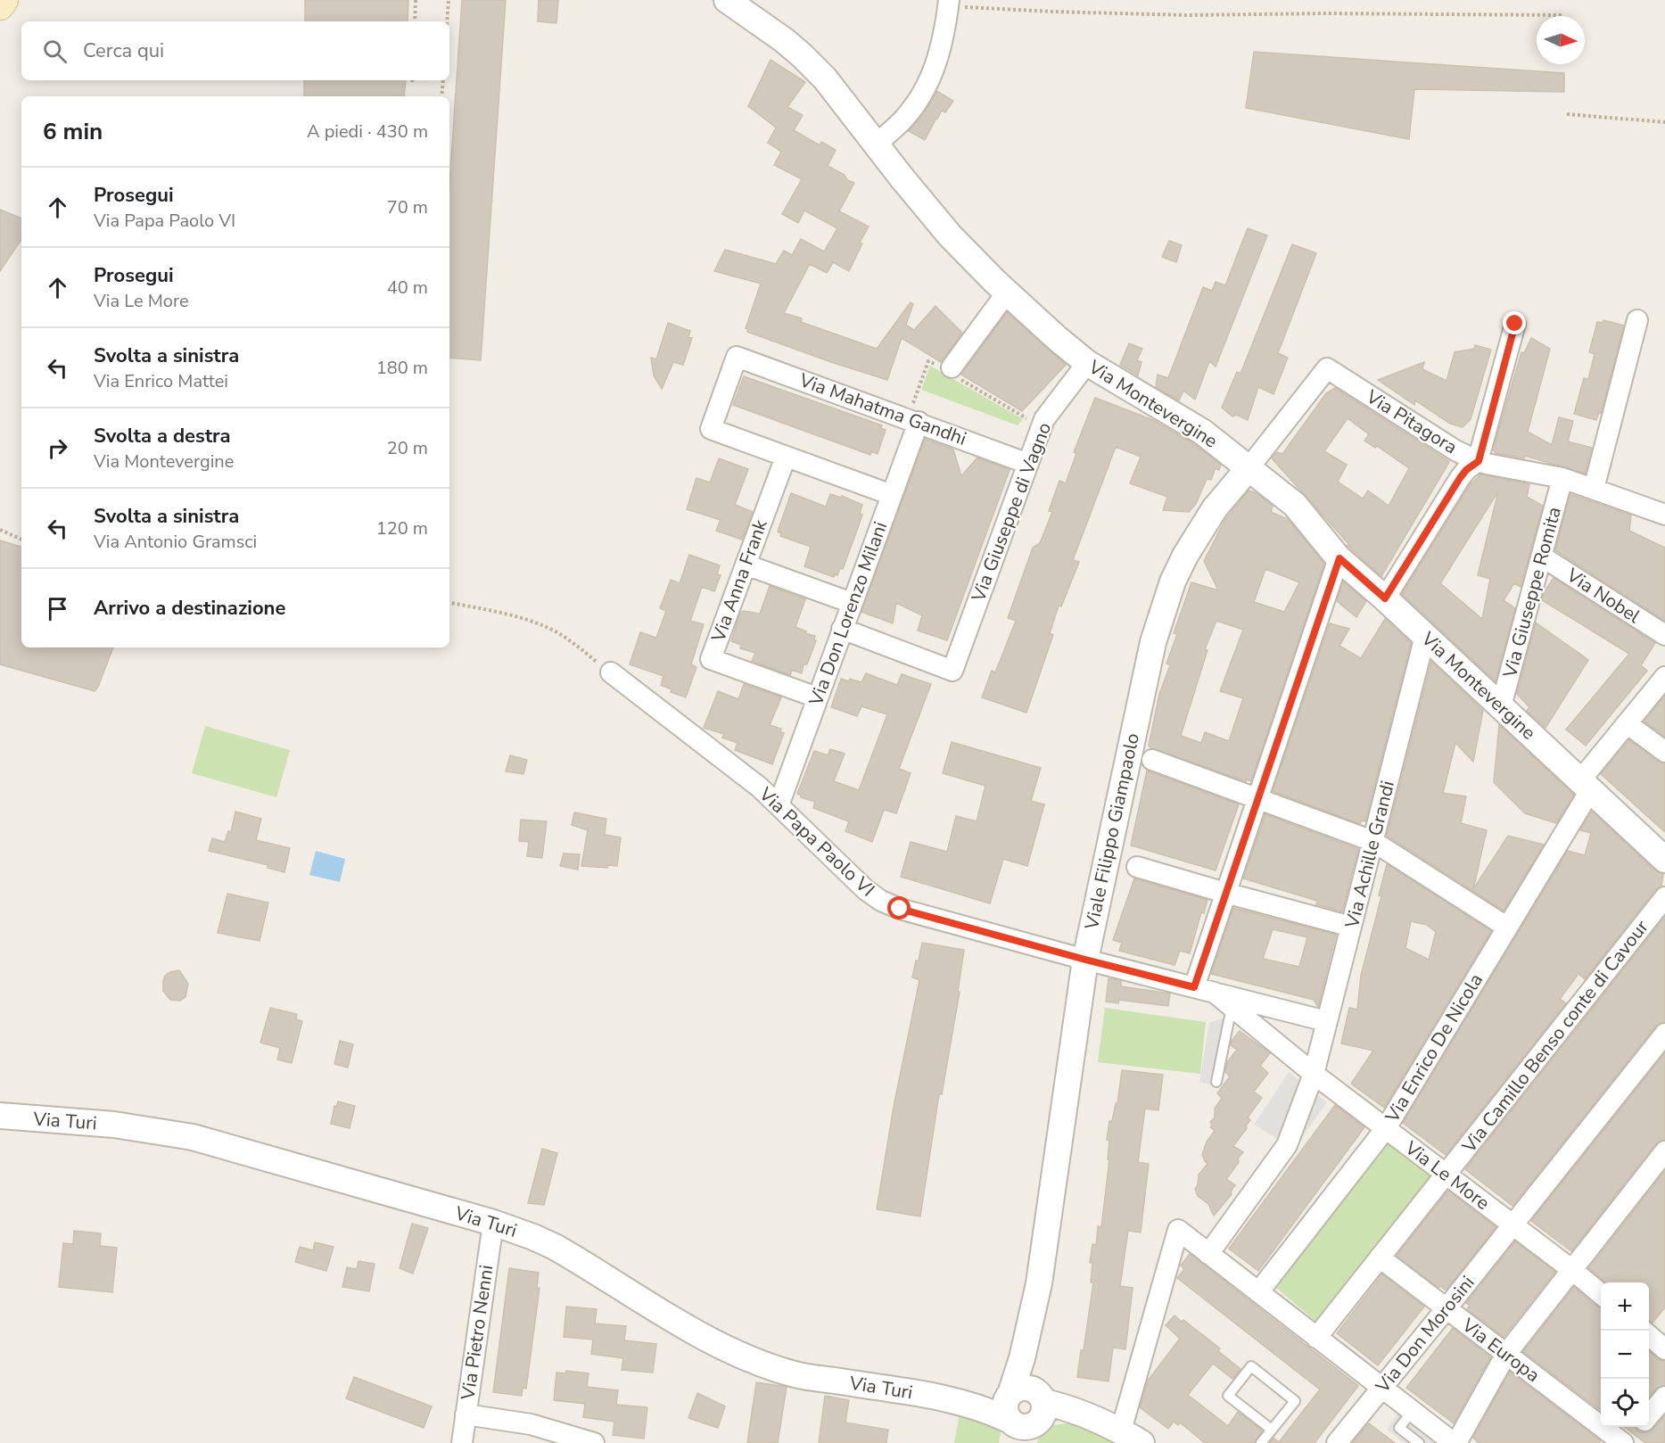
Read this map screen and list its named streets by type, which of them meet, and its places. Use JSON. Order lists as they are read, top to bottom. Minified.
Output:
{"streets":{"street":["Via Montevergine","Via Mahatma Gandhi","Via Pitagora","Via Giuseppe di Vagno","Via Anna Frank","Via Giuseppe Romita","Via Nobel","Via Don Lorenzo Milani","Viale Filippo Giampaolo","Via Papa Paolo VI","Via Achille Grandi","Via Camillo Benso conte di Cavour","Via Enrico De Nicola","Via Turi","Via Le More","Via Pietro Nenni","Via Don Morosini","Via Europa"]},"crossings":[["Via Montevergine","Via Pitagora"],["Via Montevergine","Via Giuseppe di Vagno"],["Via Montevergine","Via Giuseppe Romita"],["Via Montevergine","Viale Filippo Giampaolo"],["Via Montevergine","Via Achille Grandi"],["Via Montevergine","Via Enrico De Nicola"],["Via Mahatma Gandhi","Via Giuseppe di Vagno"],["Via Mahatma Gandhi","Via Anna Frank"],["Via Mahatma Gandhi","Via Don Lorenzo Milani"],["Via Pitagora","Via Giuseppe Romita"],["Via Pitagora","Viale Filippo Giampaolo"],["Via Giuseppe di Vagno","Via Don Lorenzo Milani"],["Via Anna Frank","Via Don Lorenzo Milani"],["Via Giuseppe Romita","Via Nobel"],["Via Don Lorenzo Milani","Via Papa Paolo VI"],["Viale Filippo Giampaolo","Via Papa Paolo VI"],["Viale Filippo Giampaolo","Via Turi"],["Viale Filippo Giampaolo","Via Le More"],["Via Papa Paolo VI","Via Le More"],["Via Achille Grandi","Via Le More"],["Via Camillo Benso conte di Cavour","Via Le More"],["Via Camillo Benso conte di Cavour","Via Europa"],["Via Enrico De Nicola","Via Le More"],["Via Turi","Via Pietro Nenni"],["Via Le More","Via Don Morosini"],["Via Don Morosini","Via Europa"]],"north":"right","page":{"search":"Cerca qui","heading":["6 min","A piedi · 430 m"],"list":[["Prosegui","Via Papa Paolo VI","70 m"],["Prosegui","Via Le More","40 m"],["Svolta a sinistra","Via Enrico Mattei","180 m"],["Svolta a destra","Via Montevergine","20 m"],["Svolta a sinistra","Via Antonio Gramsci","120 m"],"Arrivo a destinazione"],"map_buttons":["+","−"]}}
